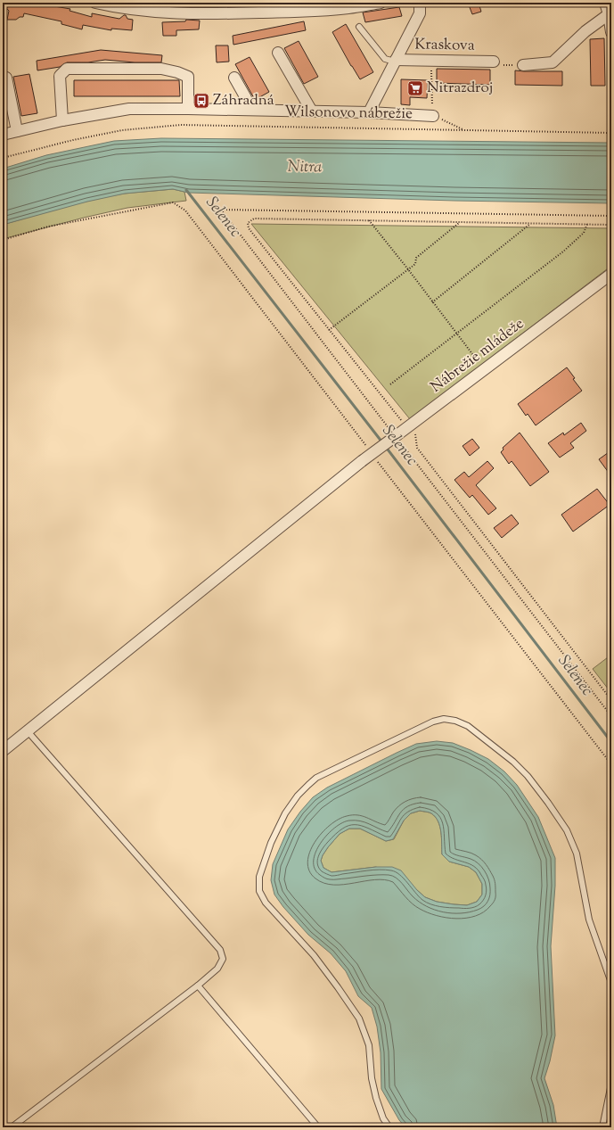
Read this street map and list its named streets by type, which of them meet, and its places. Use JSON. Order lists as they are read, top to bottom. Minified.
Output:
{"streets":{"street":["Kraskova","Wilsonovo nábrežie","Nábrežie mládeže"]},"water":["Nitra","Selenec"],"places":{"supermarket":["Nitrazdroj"],"bus stop":["Záhradná"]}}
